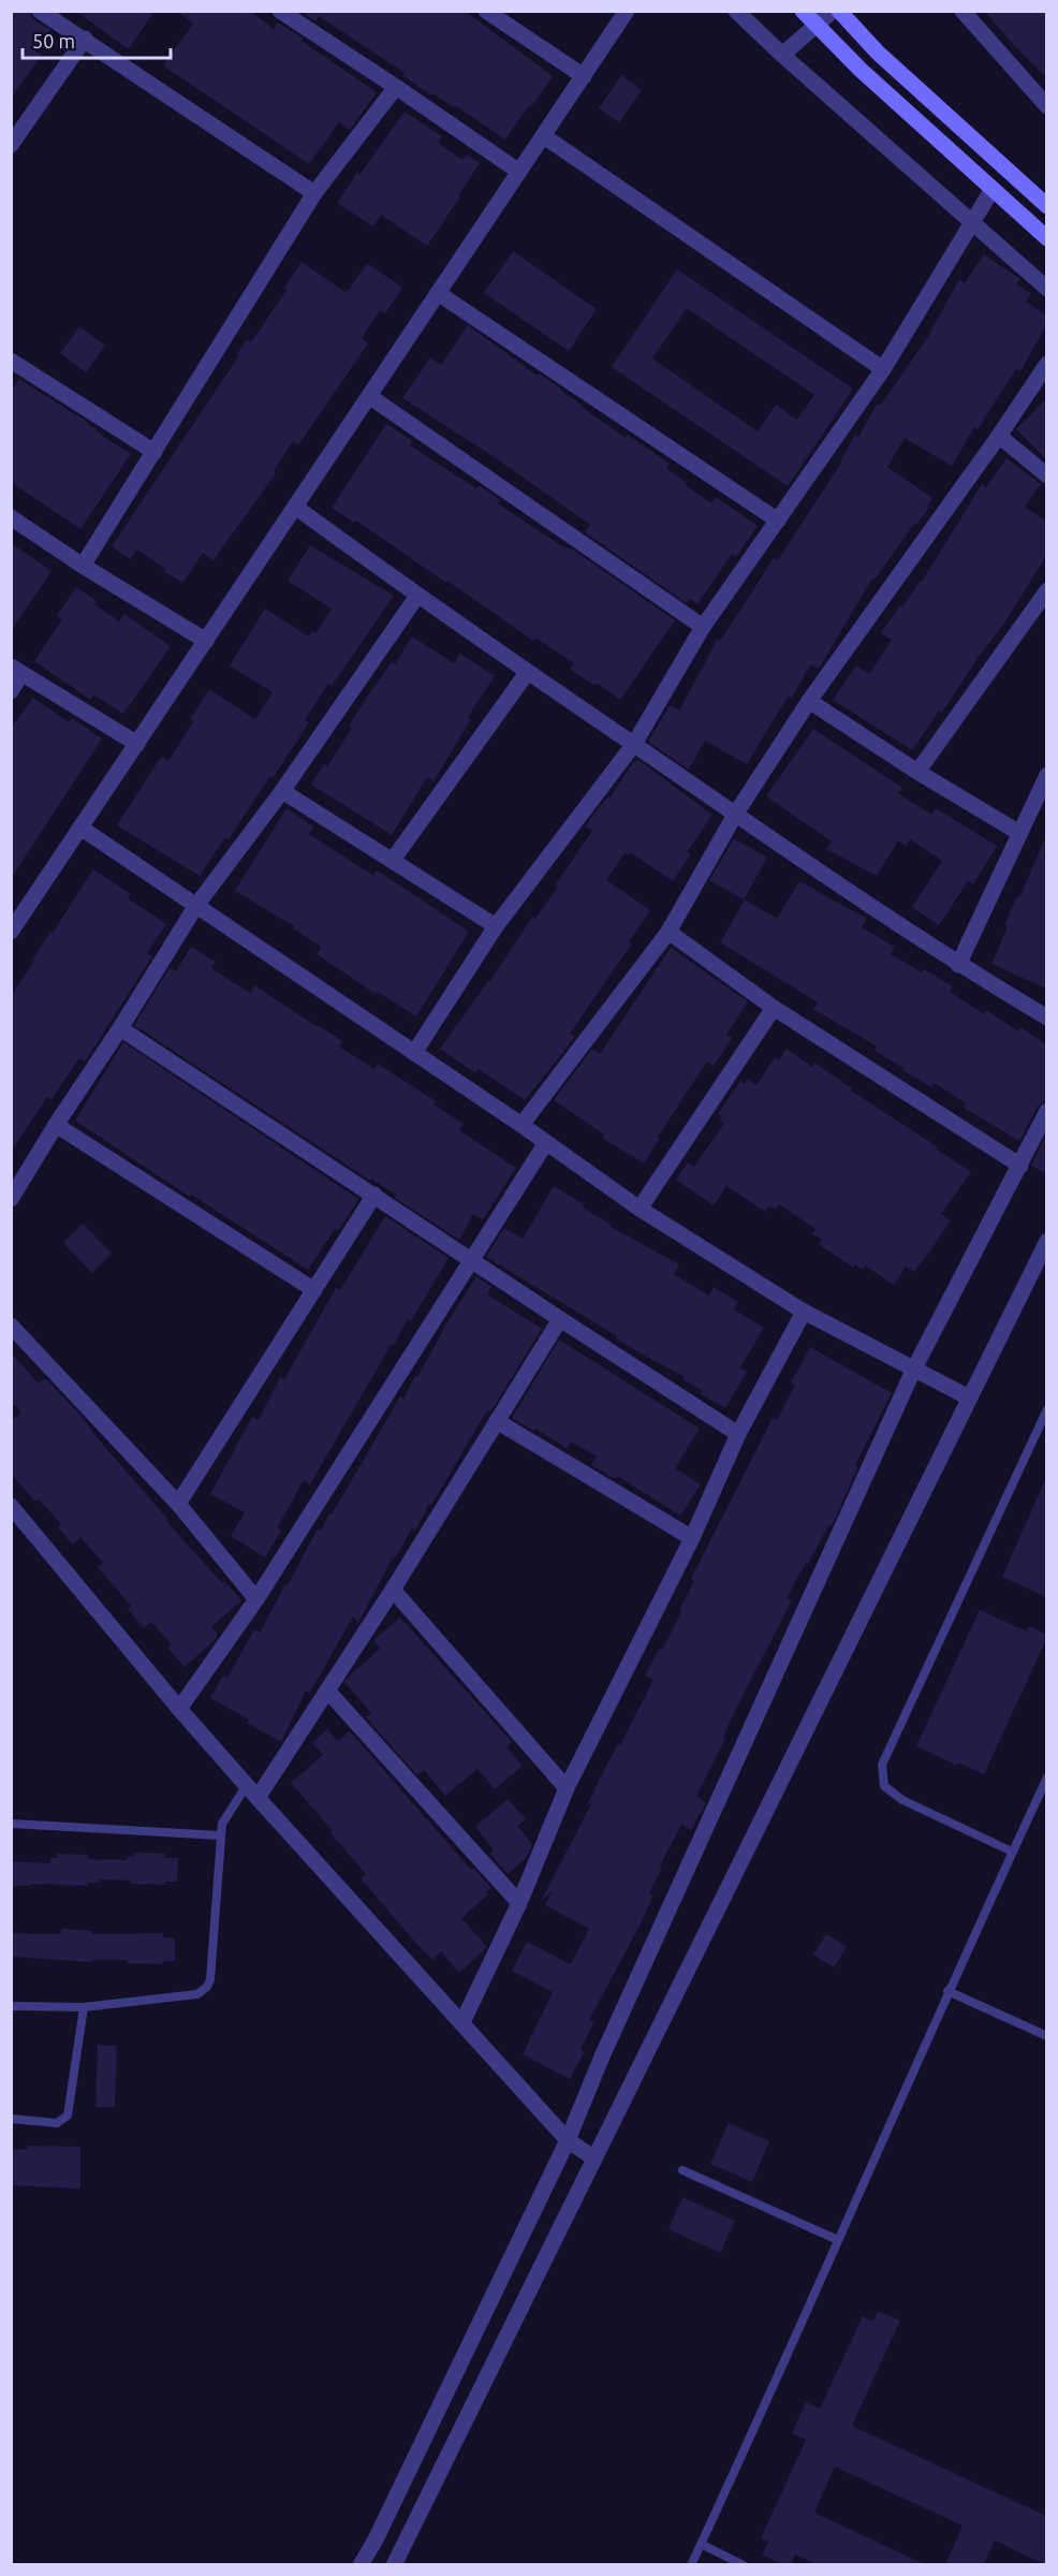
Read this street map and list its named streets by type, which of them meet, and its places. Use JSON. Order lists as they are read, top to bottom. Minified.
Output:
{"scale_bar":"50 m"}
